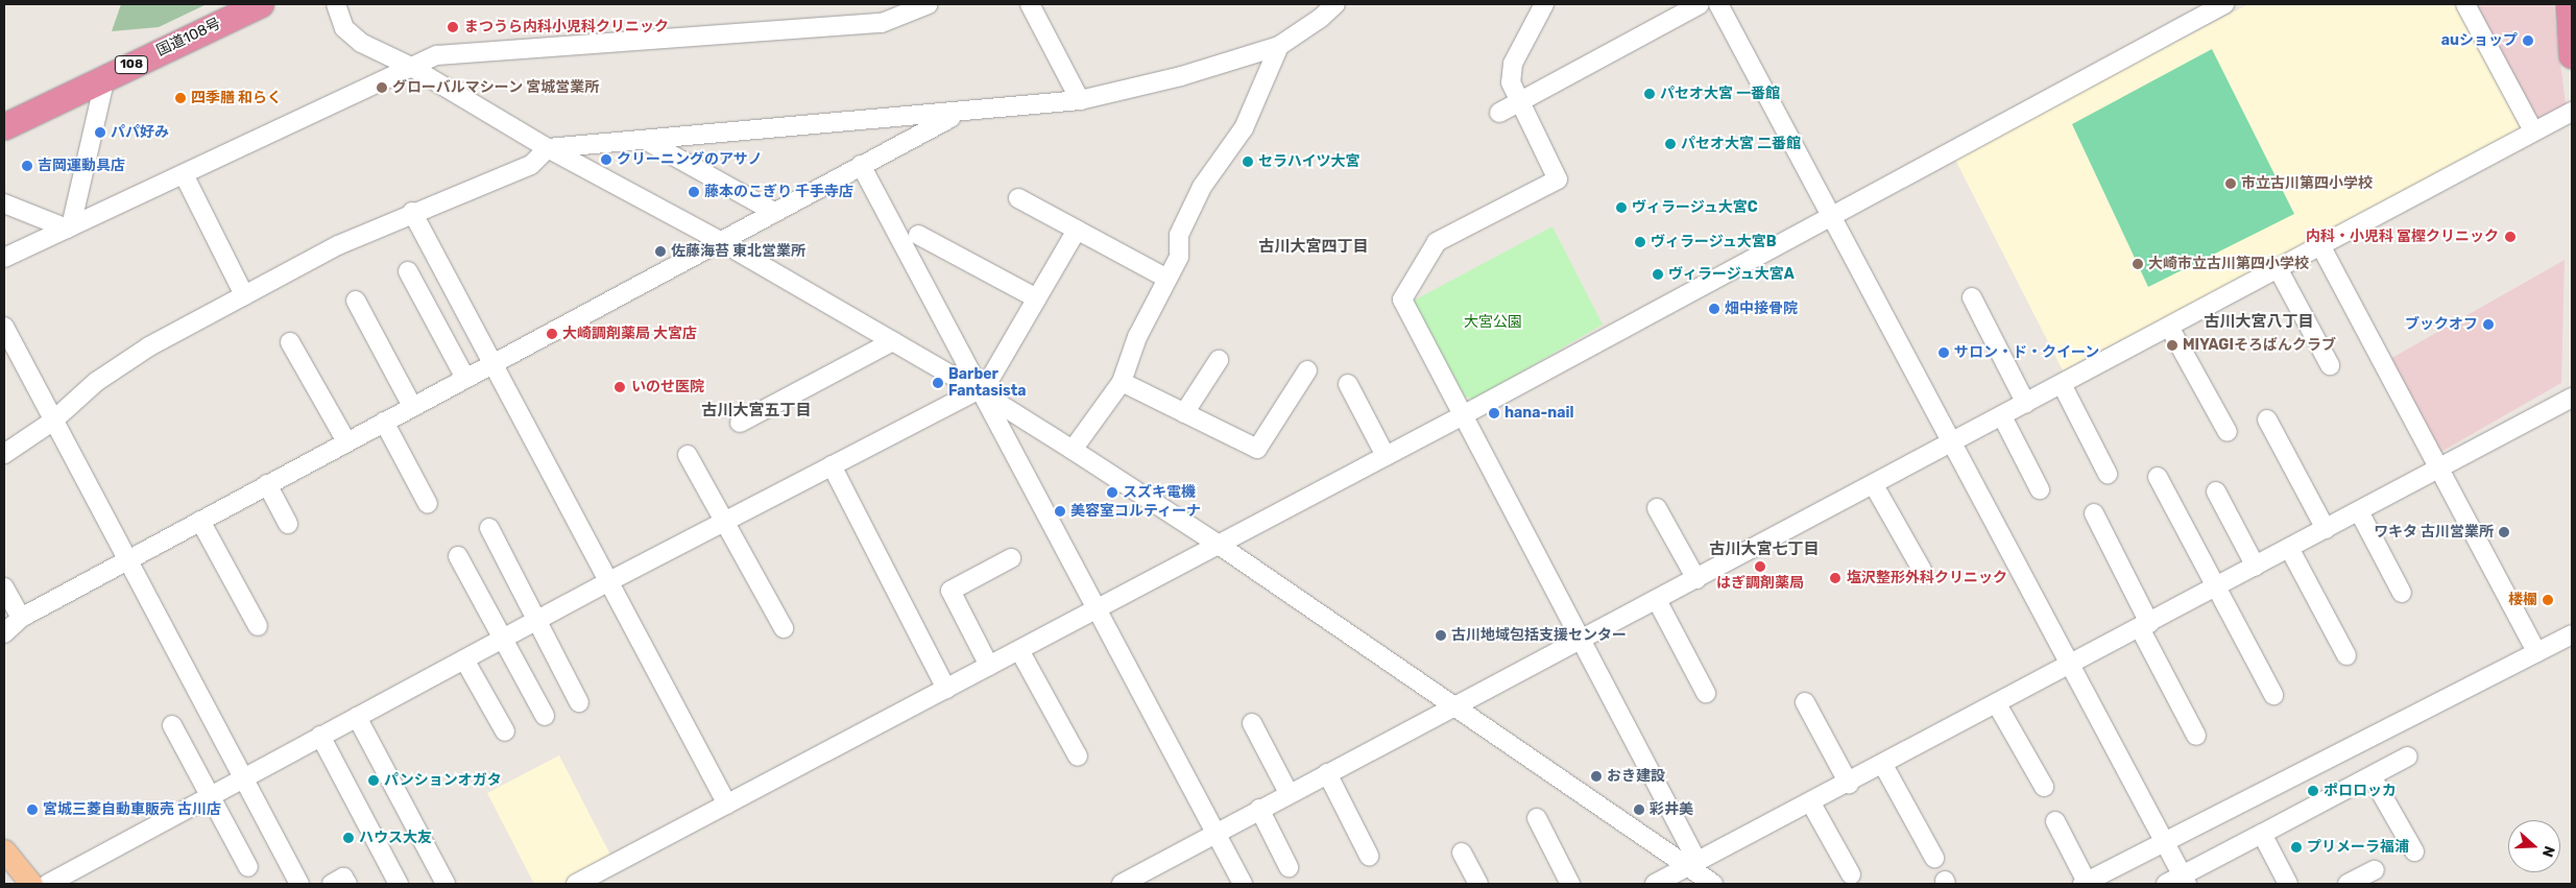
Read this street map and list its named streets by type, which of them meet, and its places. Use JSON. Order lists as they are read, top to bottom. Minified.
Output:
{"streets":{"highway":["国道108号","108"]},"districts":["古川大宮四丁目","古川大宮八丁目","古川大宮五丁目","古川大宮七丁目"],"parks":["大宮公園"],"places":["まつうら内科小児科クリニック","auショップ","グローバルマシーン 宮城営業所","パセオ大宮 一番館","四季膳 和らく","パパ好み","パセオ大宮 二番館","クリーニングのアサノ","セラハイツ大宮","吉岡運動具店","市立古川第四小学校","藤本のこぎり 千手寺店","ヴィラージュ大宮C","内科・小児科 冨樫クリニック","ヴィラージュ大宮B","佐藤海苔 東北営業所","大崎市立古川第四小学校","ヴィラージュ大宮A","畑中接骨院","ブックオフ","大崎調剤薬局 大宮店","MIYAGIそろばんクラブ","サロン・ド・クイーン","Barber Fantasista","いのせ医院","hana-nail","スズキ電機","美容室コルティーナ","ワキタ 古川営業所","はぎ調剤薬局","塩沢整形外科クリニック","楼欄","古川地域包括支援センター","おき建設","パンションオガタ","ポロロッカ","宮城三菱自動車販売 古川店","彩井美","ハウス大友","プリメーラ福浦"],"north":"right"}
